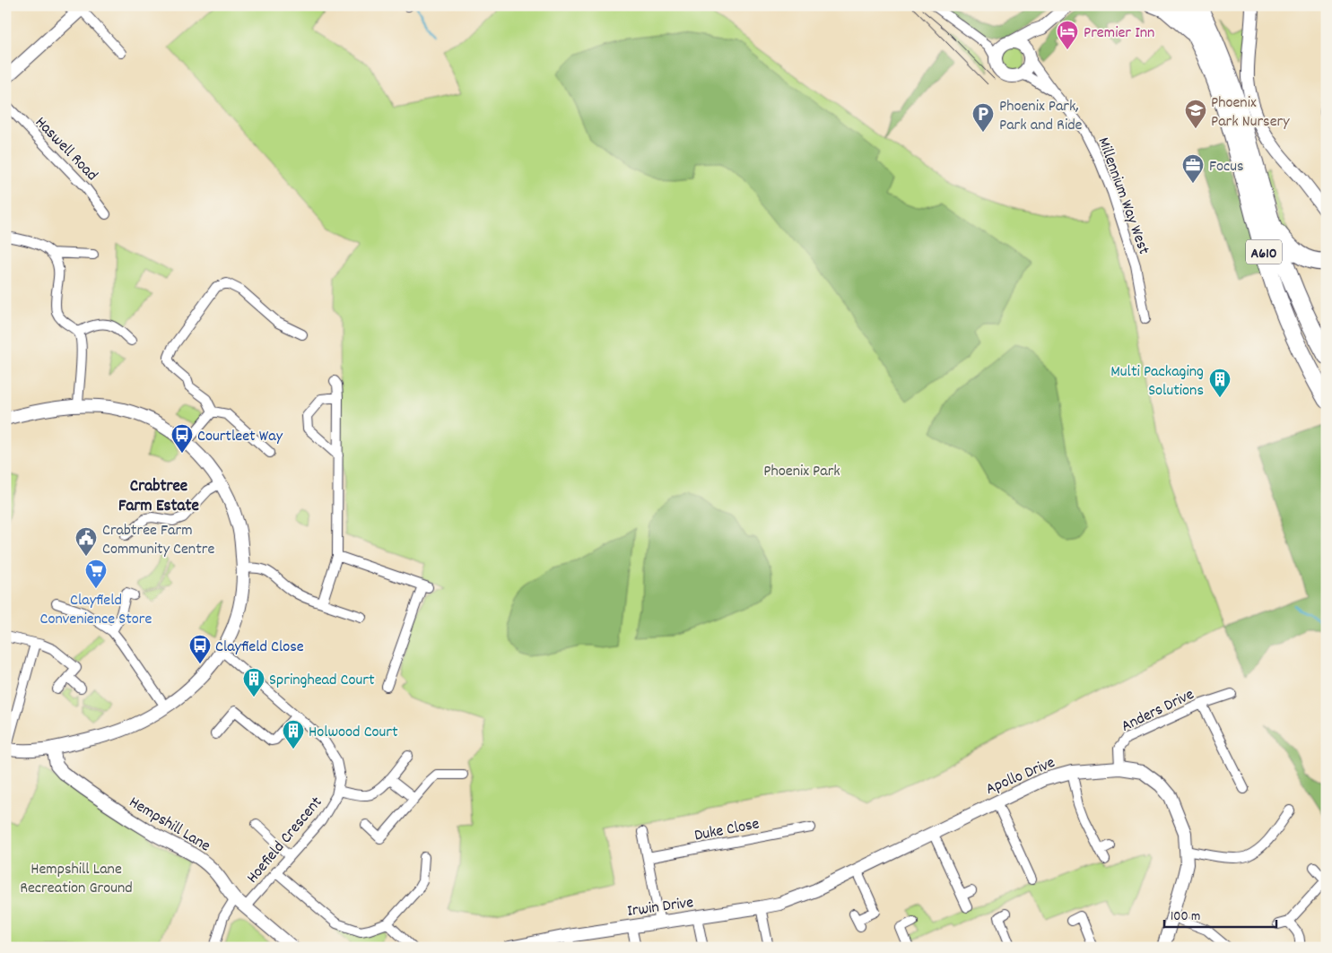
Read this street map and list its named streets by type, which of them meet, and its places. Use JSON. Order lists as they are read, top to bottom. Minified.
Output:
{"streets":{"highway":["A610"],"street":["Haswell Road","Millennium Way West","Anders Drive","Apollo Drive","Hempshill Lane","Duke Close","Hoefield Crescent","Irwin Drive"]},"crossings":[["Anders Drive","Apollo Drive"],["Apollo Drive","Irwin Drive"],["Hempshill Lane","Hoefield Crescent"]],"districts":["Crabtree Farm Estate"],"parks":["Phoenix Park","Hempshill Lane Recreation Ground"],"places":{"hotel":["Premier Inn"],"school or university":["Phoenix Park Nursery"],"parking":["Phoenix Park, Park and Ride"],"office":["Focus"],"building":["Multi Packaging Solutions","Springhead Court","Holwood Court"],"bus stop":["Courtleet Way","Clayfield Close"],"public building":["Crabtree Farm Community Centre"],"supermarket":["Clayfield Convenience Store"]},"scale_bar":"100 m"}
